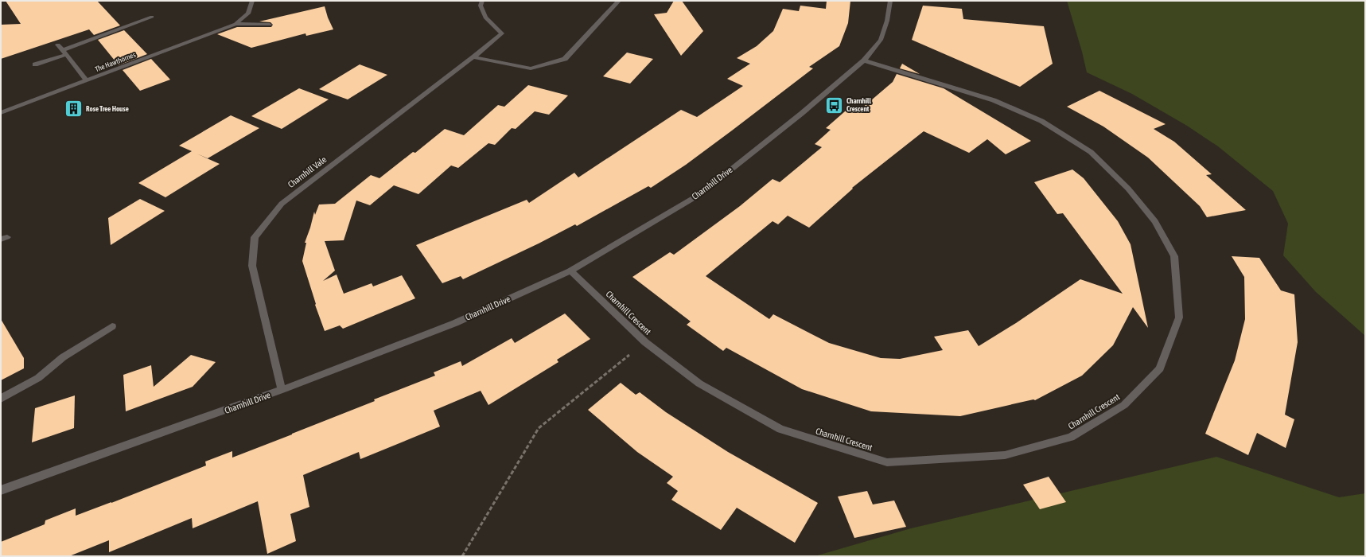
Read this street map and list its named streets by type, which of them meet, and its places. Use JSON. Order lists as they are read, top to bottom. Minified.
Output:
{"streets":{"street":["The Hawthornes","Charnhill Vale","Charnhill Drive","Charnhill Crescent"]},"crossings":[["Charnhill Vale","Charnhill Drive"],["Charnhill Drive","Charnhill Crescent"]],"places":{"bus stop":["Charnhill Crescent"],"building":["Rose Tree House"]}}
